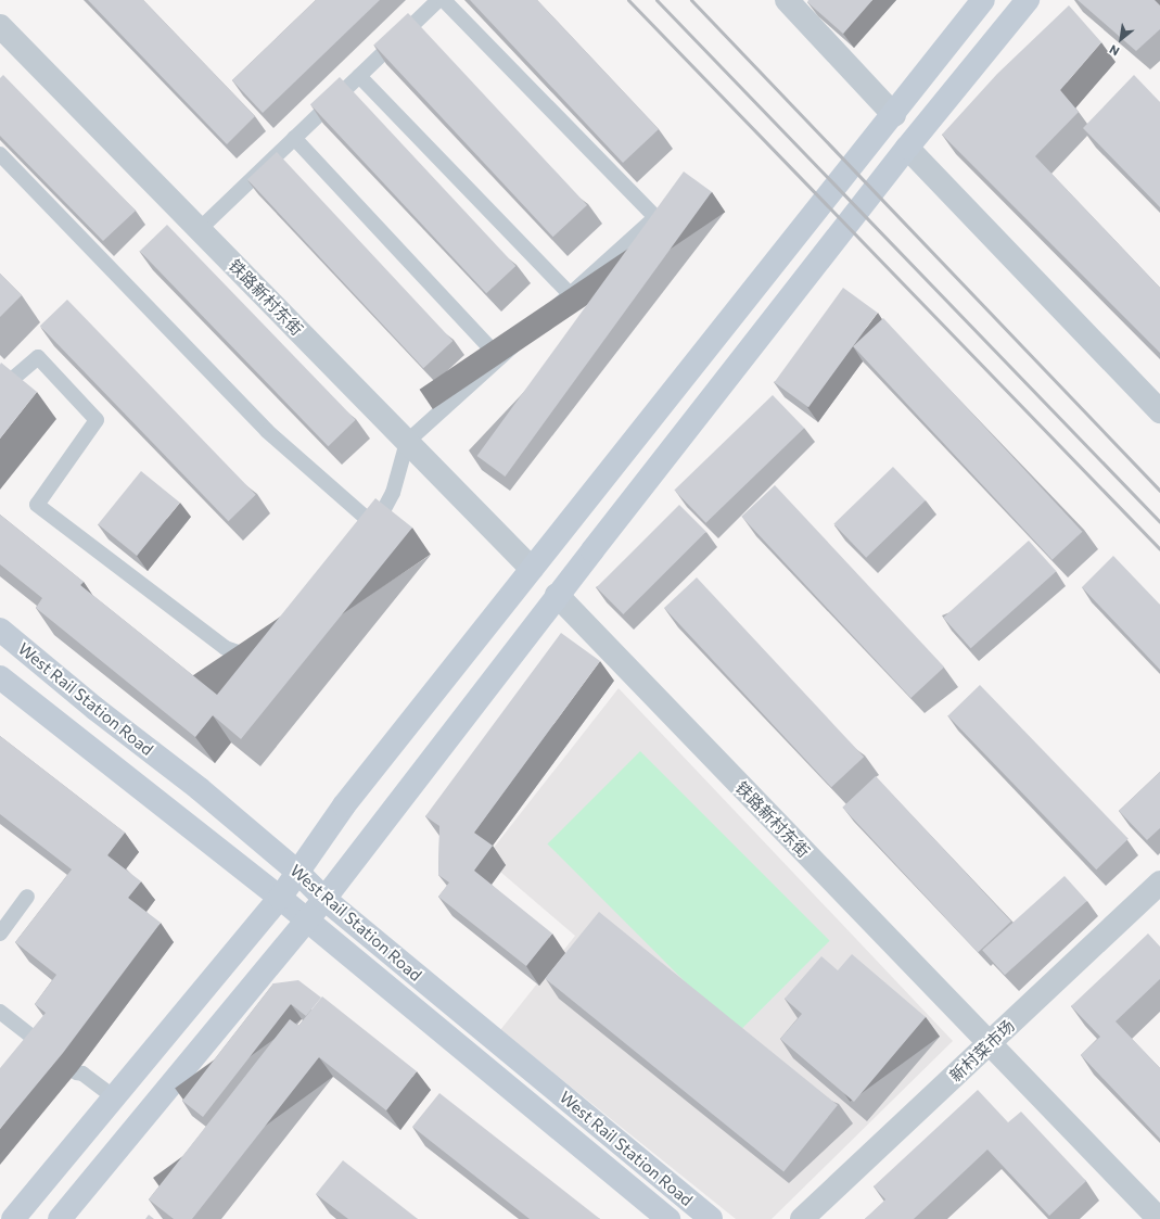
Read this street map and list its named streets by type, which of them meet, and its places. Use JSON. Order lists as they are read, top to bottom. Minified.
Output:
{"streets":{"street":["铁路新村东街","West Rail Station Road","新村菜市场"]},"crossings":[["铁路新村东街","新村菜市场"]],"north":"bottom left"}
